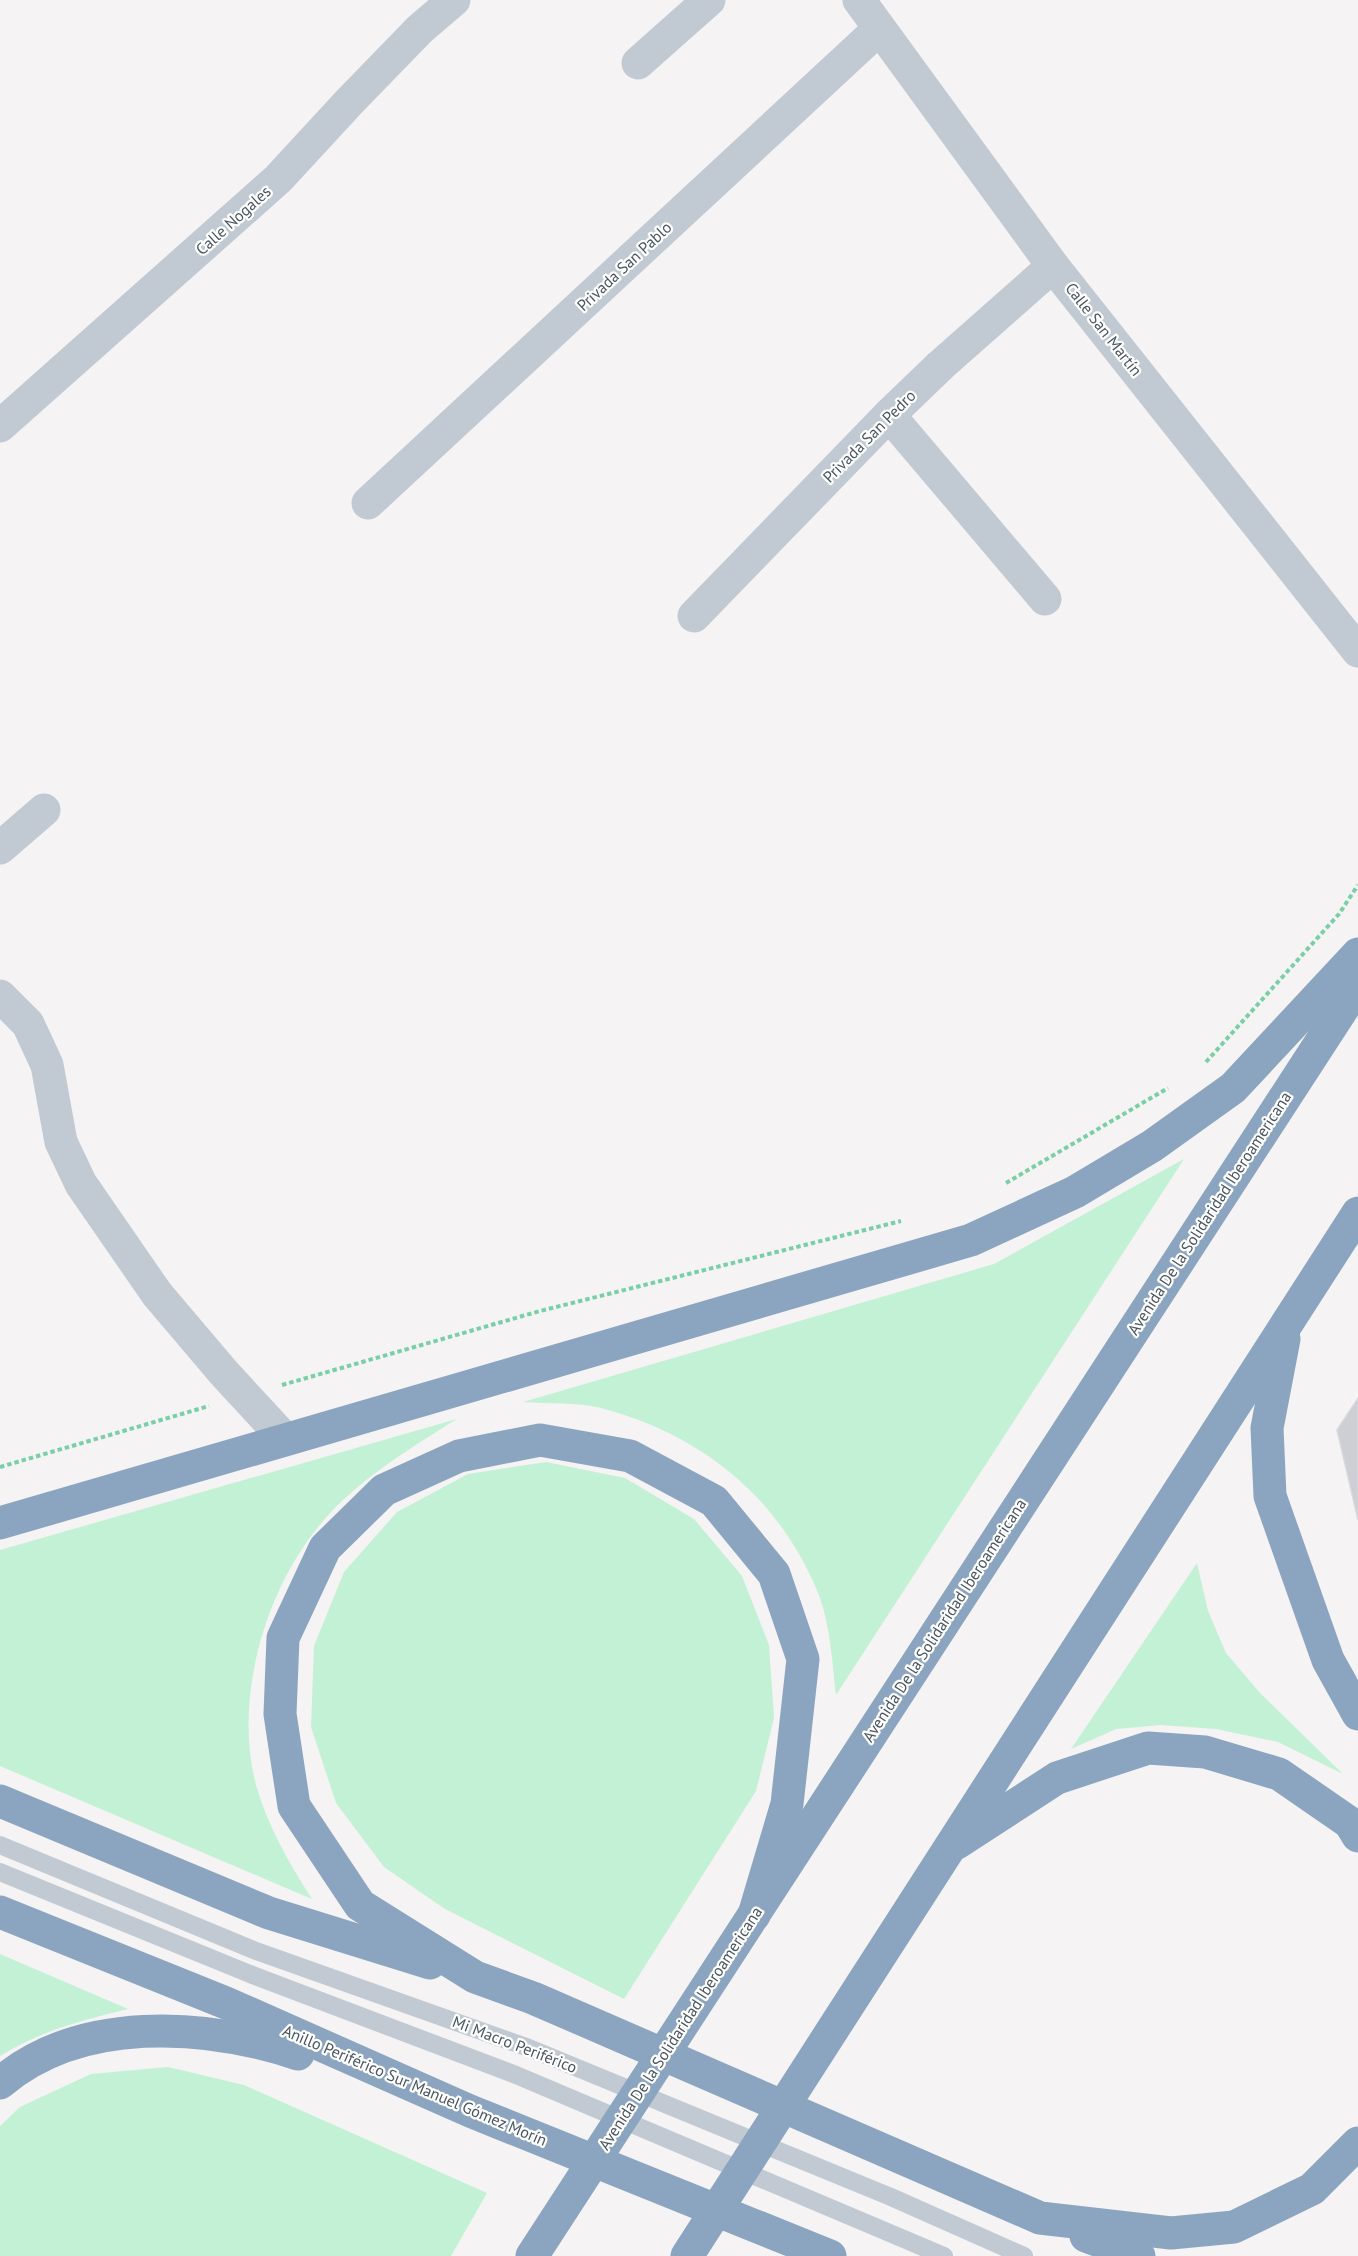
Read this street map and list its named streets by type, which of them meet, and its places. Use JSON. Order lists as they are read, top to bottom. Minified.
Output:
{"streets":{"highway":["Avenida De la Solidaridad Iberoamericana","Anillo Periférico Sur Manuel Gómez Morín"],"street":["Calle Nogales","Privada San Pablo","Calle San Martín","Privada San Pedro"],"lane":["Mi Macro Periférico"]},"crossings":[["Privada San Pablo","Calle San Martín"],["Calle San Martín","Privada San Pedro"]]}
